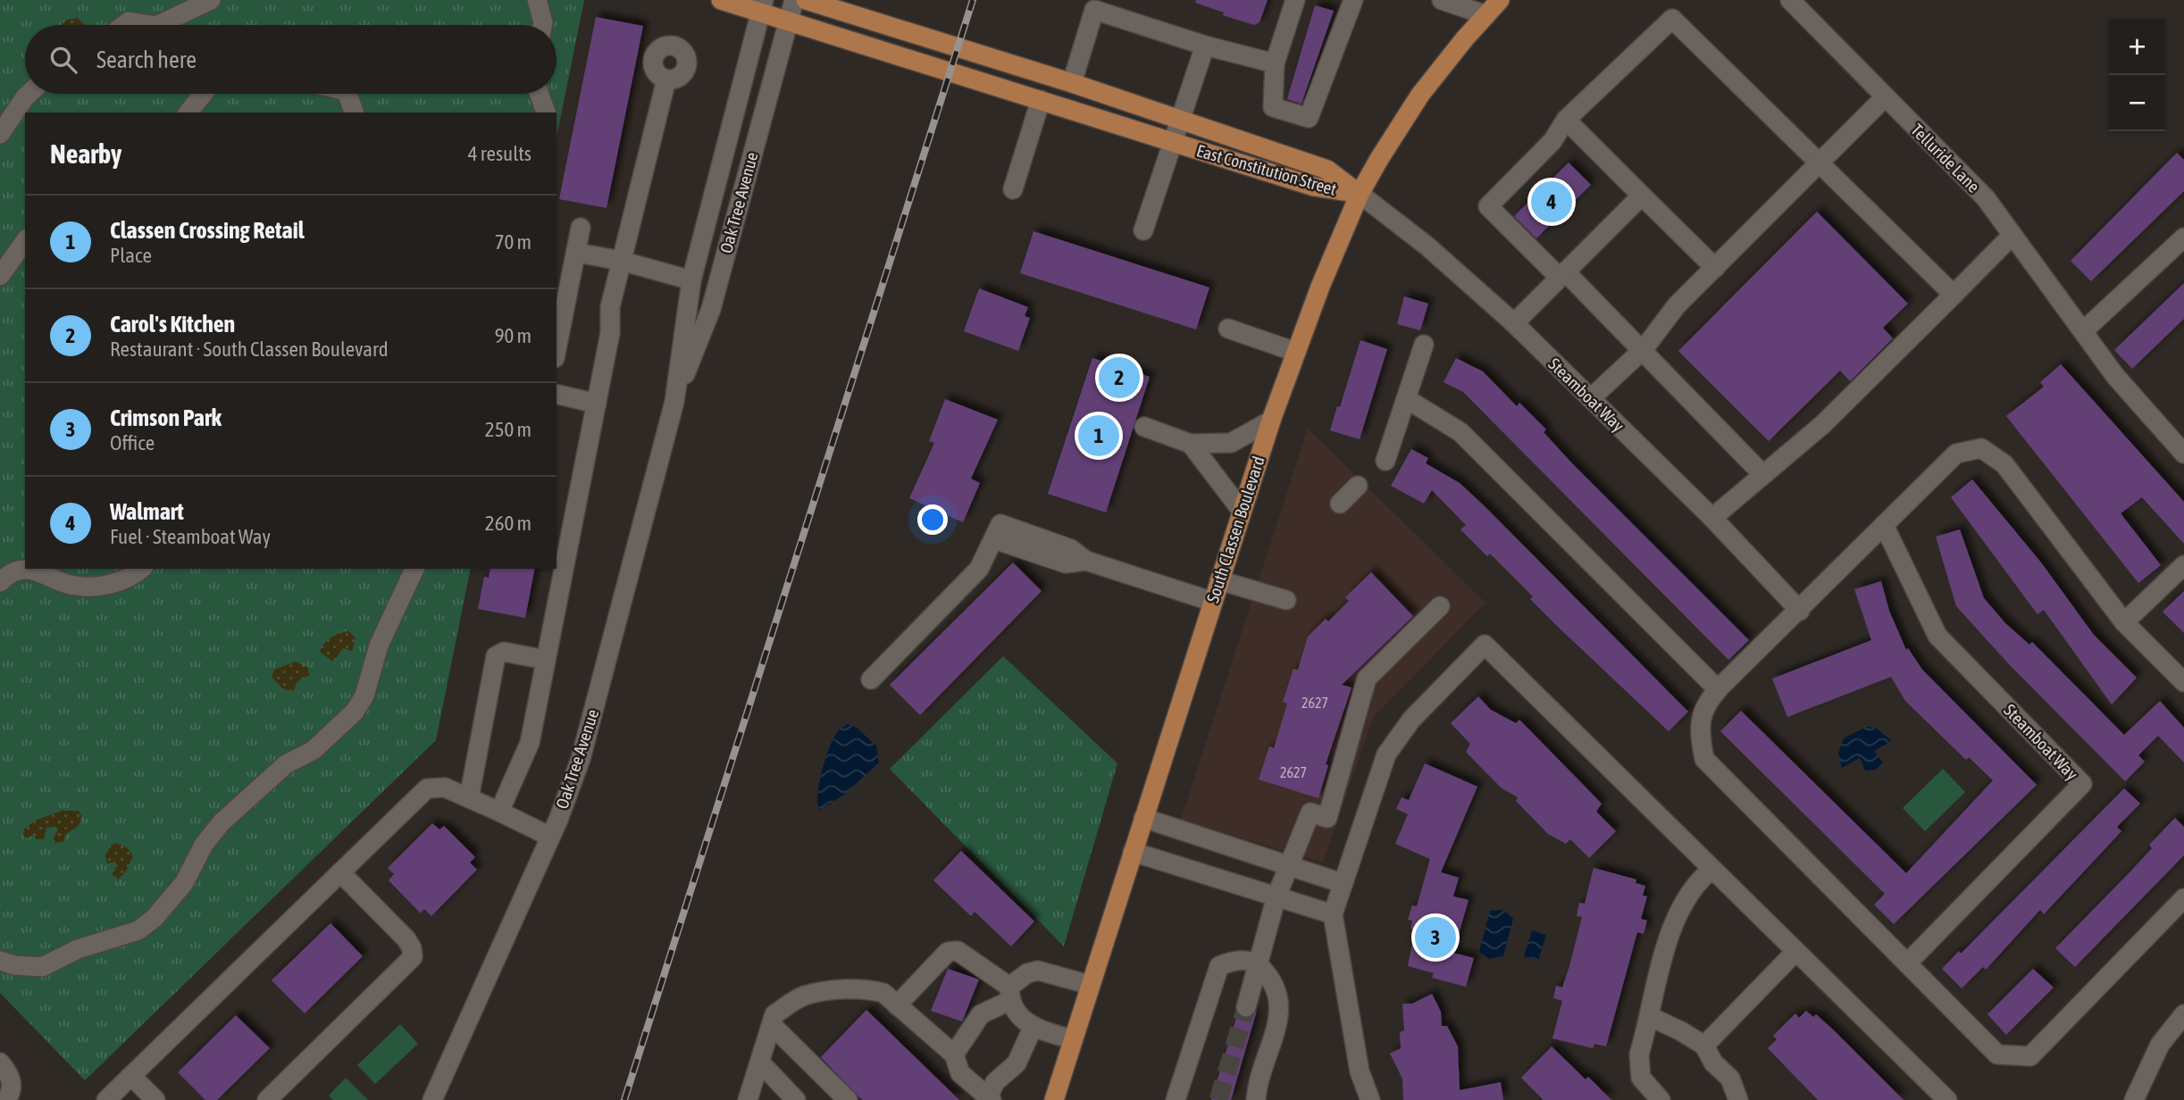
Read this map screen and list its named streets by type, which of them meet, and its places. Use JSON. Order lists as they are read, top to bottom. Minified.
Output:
{"streets":{"main road":["East Constitution Street","South Classen Boulevard"],"street":["Telluride Lane","Oak Tree Avenue","Steamboat Way"]},"crossings":[["East Constitution Street","Oak Tree Avenue"],["East Constitution Street","Steamboat Way"],["East Constitution Street","South Classen Boulevard"],["Steamboat Way","South Classen Boulevard"]],"house_numbers":["2627","2627"],"page":{"map_buttons":["+","−"],"search":"Search here","heading":["Nearby","4 results"],"pins":["4","2","1","3"],"list":[{"mark":"1","name":"Classen Crossing Retail","note":"Place","value":"70 m"},{"mark":"2","name":"Carol's Kitchen","note":"Restaurant · South Classen Boulevard","value":"90 m"},{"mark":"3","name":"Crimson Park","note":"Office","value":"250 m"},{"mark":"4","name":"Walmart","note":"Fuel · Steamboat Way","value":"260 m"}]}}
